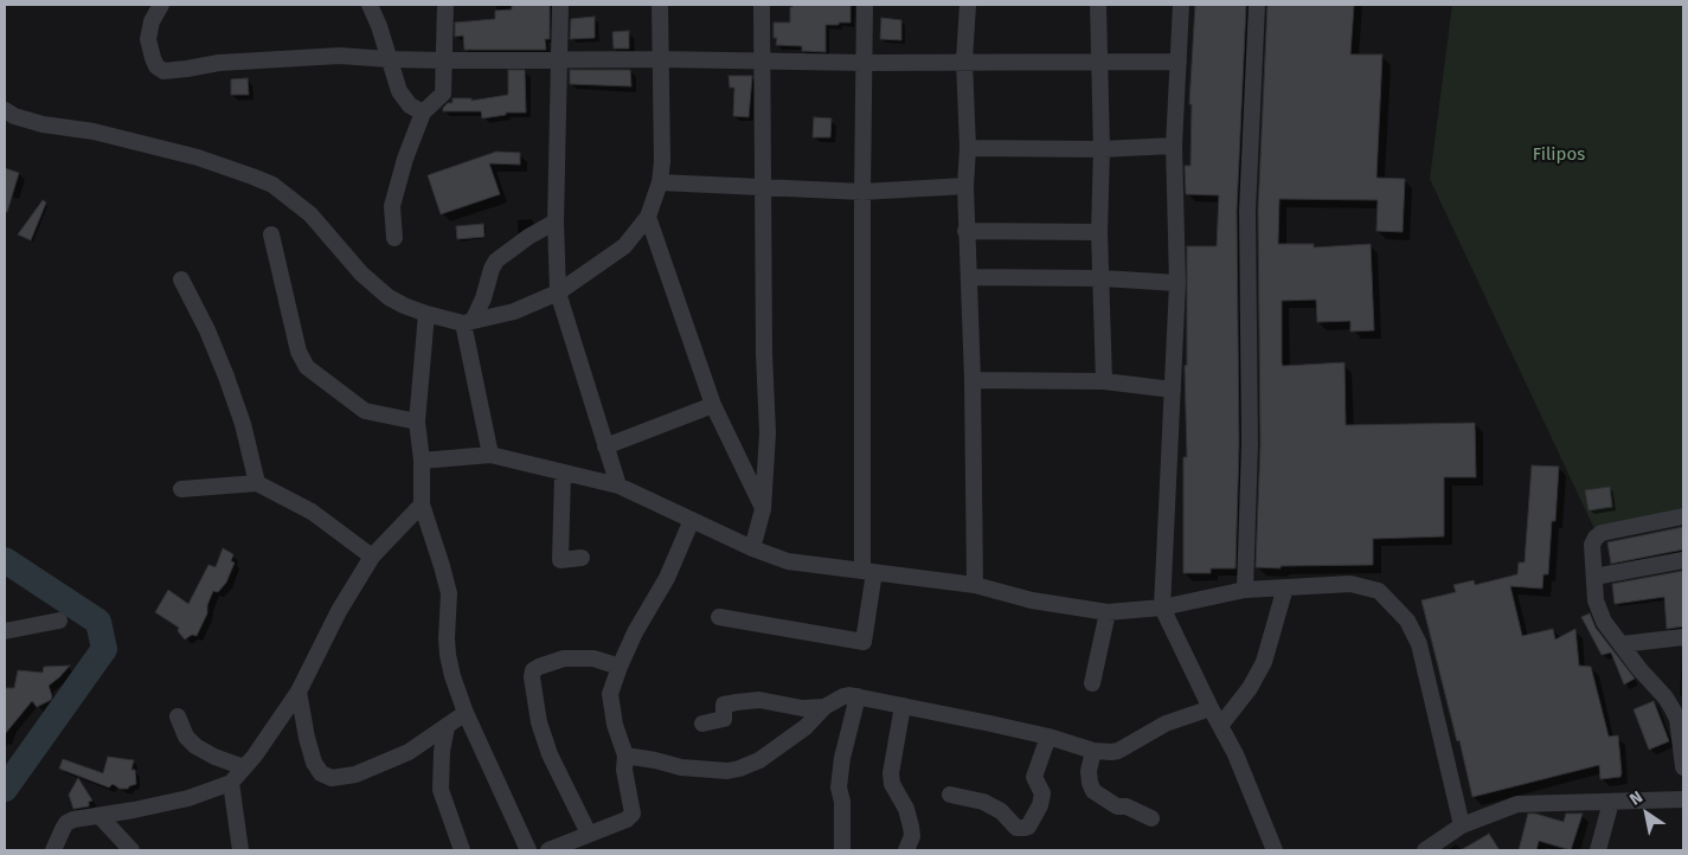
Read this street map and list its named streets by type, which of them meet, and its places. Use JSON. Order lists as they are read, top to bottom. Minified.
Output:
{"parks":["Filipos"],"north":"top left"}
